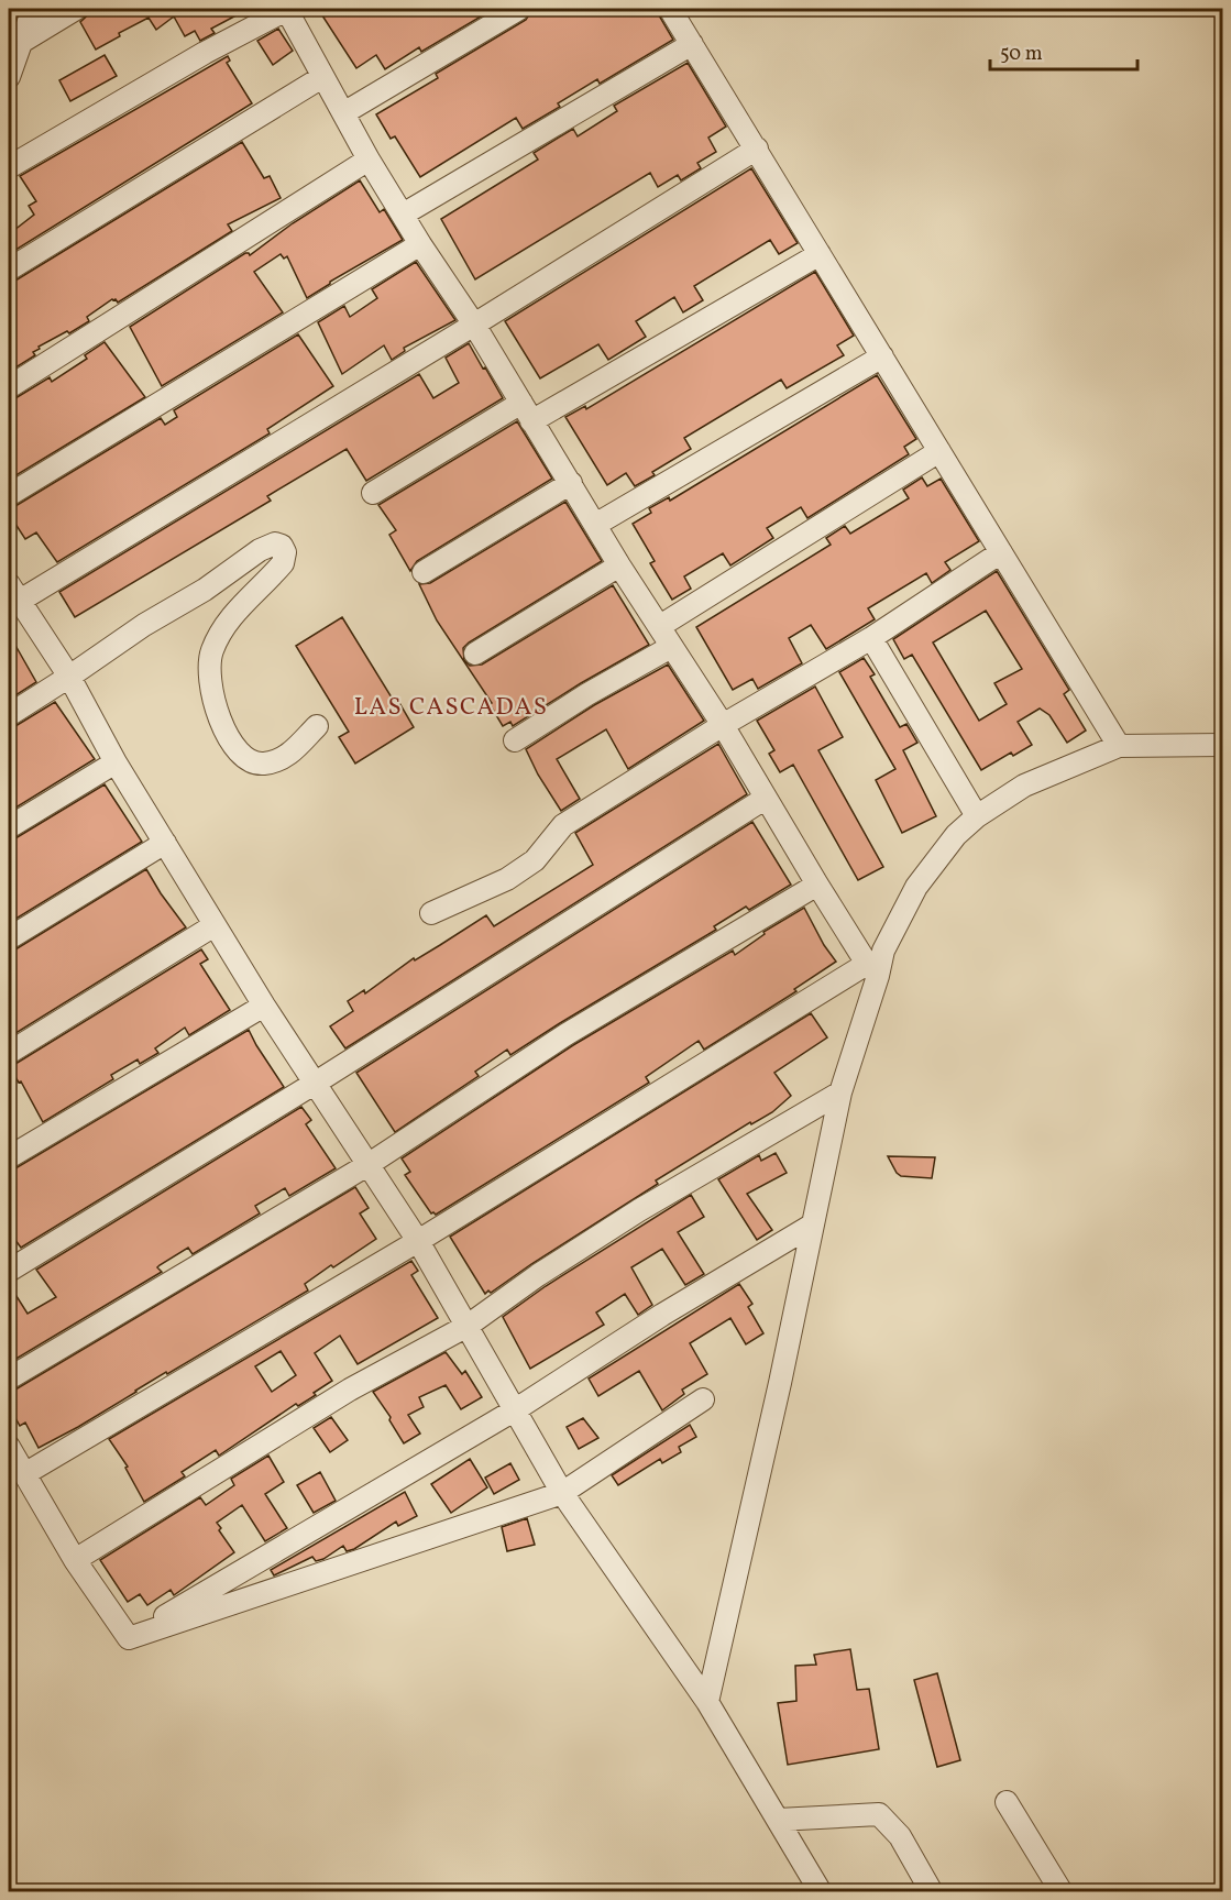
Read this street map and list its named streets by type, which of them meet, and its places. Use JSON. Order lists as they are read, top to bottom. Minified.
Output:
{"districts":["LAS CASCADAS"],"scale_bar":"50 m"}
